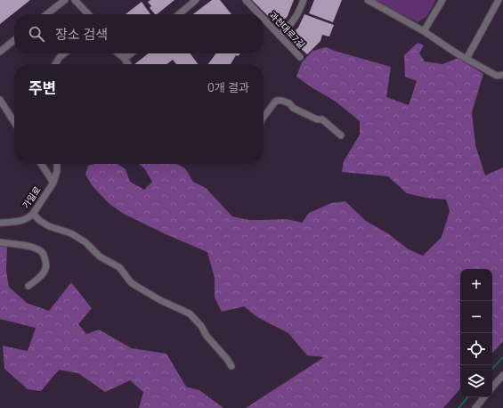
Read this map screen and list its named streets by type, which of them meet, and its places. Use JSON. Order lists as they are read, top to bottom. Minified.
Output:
{"streets":{"street":["과천대로7길","가일로"]},"page":{"search":"장소 검색","heading":["주변","0개 결과"],"map_buttons":["+","−"]}}
